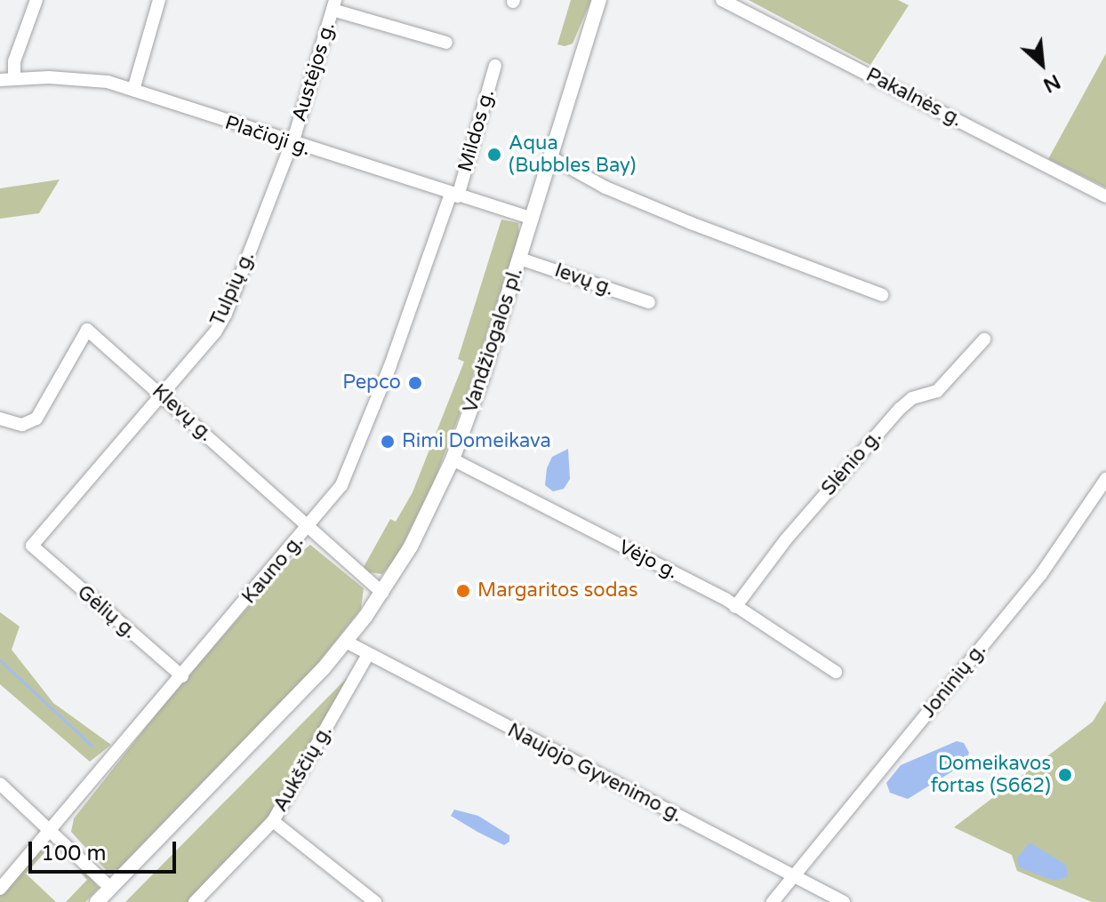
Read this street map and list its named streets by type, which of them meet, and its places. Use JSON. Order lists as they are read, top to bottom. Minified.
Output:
{"streets":{"main road":["Vandžiogalos pl."],"street":["Austėjos g.","Pakalnės g.","Mildos g.","Plačioji g.","Ievų g.","Tulpių g.","Klevų g.","Slėnio g.","Vėjo g.","Kauno g.","Gėlių g.","Joninių g.","Aukščių g.","Naujojo Gyvenimo g."]},"crossings":[["Austėjos g.","Plačioji g."],["Austėjos g.","Tulpių g."],["Mildos g.","Plačioji g."],["Mildos g.","Kauno g."],["Plačioji g.","Tulpių g."],["Plačioji g.","Vandžiogalos pl."],["Plačioji g.","Kauno g."],["Ievų g.","Vandžiogalos pl."],["Tulpių g.","Klevų g."],["Tulpių g.","Gėlių g."],["Vandžiogalos pl.","Klevų g."],["Vandžiogalos pl.","Vėjo g."],["Vandžiogalos pl.","Naujojo Gyvenimo g."],["Klevų g.","Kauno g."],["Slėnio g.","Vėjo g."],["Kauno g.","Gėlių g."],["Joninių g.","Naujojo Gyvenimo g."],["Aukščių g.","Naujojo Gyvenimo g."]],"places":["Aqua (Bubbles Bay)","Pepco","Rimi Domeikava","Margaritos sodas","Domeikavos fortas (S662)"],"scale_bar":"100 m","north":"bottom right"}
